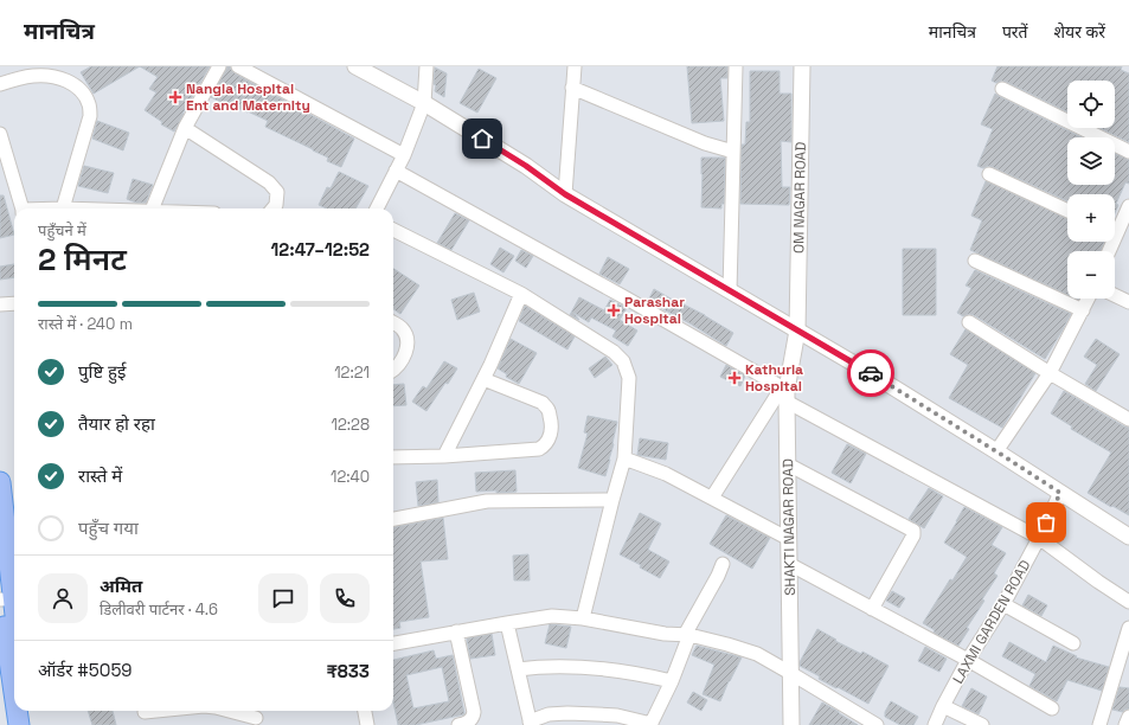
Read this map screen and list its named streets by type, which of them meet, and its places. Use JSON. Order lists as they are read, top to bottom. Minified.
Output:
{"streets":{"street":["OM NAGAR ROAD","SHAKTI NAGAR ROAD","LAXMI GARDEN ROAD"]},"crossings":[["OM NAGAR ROAD","SHAKTI NAGAR ROAD"]],"places":{"health":["Nangia Hospital Ent and Maternity","Parashar Hospital","Kathuria Hospital"]},"page":{"header":"मानचित्र","nav":["मानचित्र","परतें","शेयर करें"],"map_buttons":["+","−"],"heading":["2 मिनट","पहुँचने में","12:47–12:52"],"panel":["अमित","डिलीवरी पार्टनर · 4.6","ऑर्डर #5059","₹833"],"bar":"रास्ते में · 240 m","list":[["पुष्टि हुई","12:21"],["तैयार हो रहा","12:28"],["रास्ते में","12:40"],"पहुँच गया"]}}
